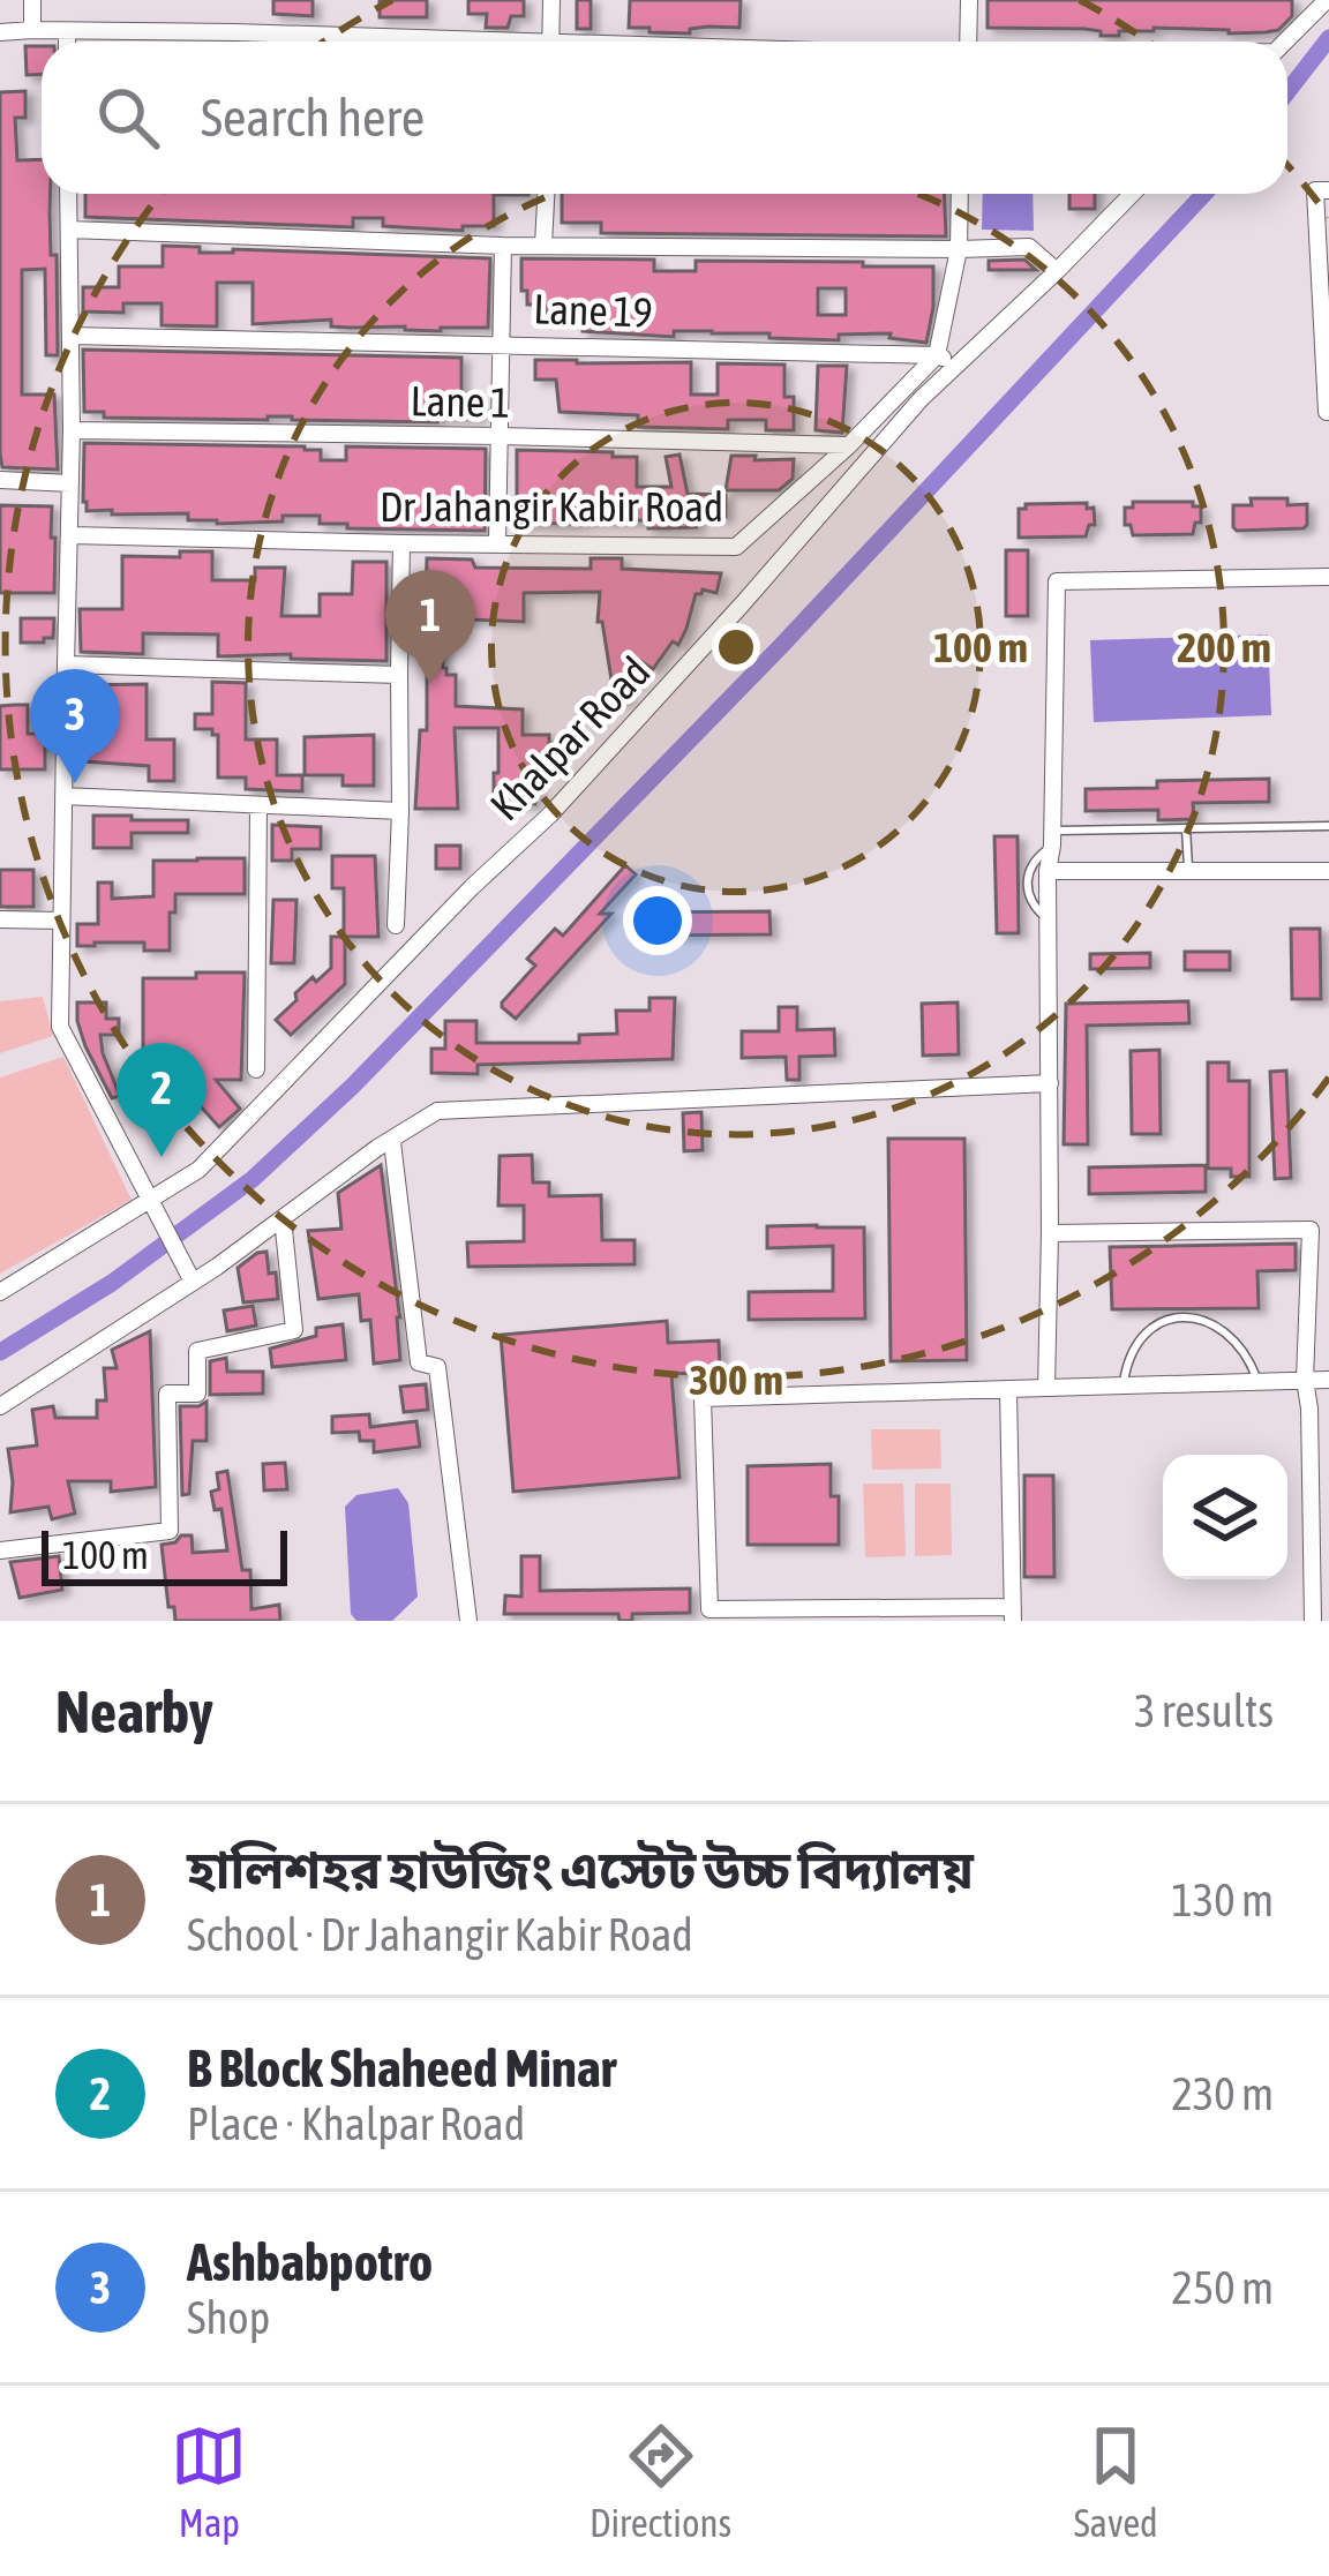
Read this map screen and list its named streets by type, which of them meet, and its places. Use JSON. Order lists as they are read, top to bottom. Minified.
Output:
{"streets":{"street":["Lane 19","Lane 1","Dr Jahangir Kabir Road","Khalpar Road"]},"crossings":[["Lane 19","Dr Jahangir Kabir Road"],["Lane 1","Dr Jahangir Kabir Road"]],"scale_bar":"100 m","page":{"search":"Search here","pins":["1","3","2"],"scale":"100 m","heading":["Nearby","3 results"],"list":[{"mark":"1","name":"হালিশহর হাউজিং এস্টেট উচ্চ বিদ্যালয়","note":"School · Dr Jahangir Kabir Road","value":"130 m"},{"mark":"2","name":"B Block Shaheed Minar","note":"Place · Khalpar Road","value":"230 m"},{"mark":"3","name":"Ashbabpotro","note":"Shop","value":"250 m"}],"nav":["Map","Directions","Saved"]},"rings":["100 m","200 m","300 m"]}
